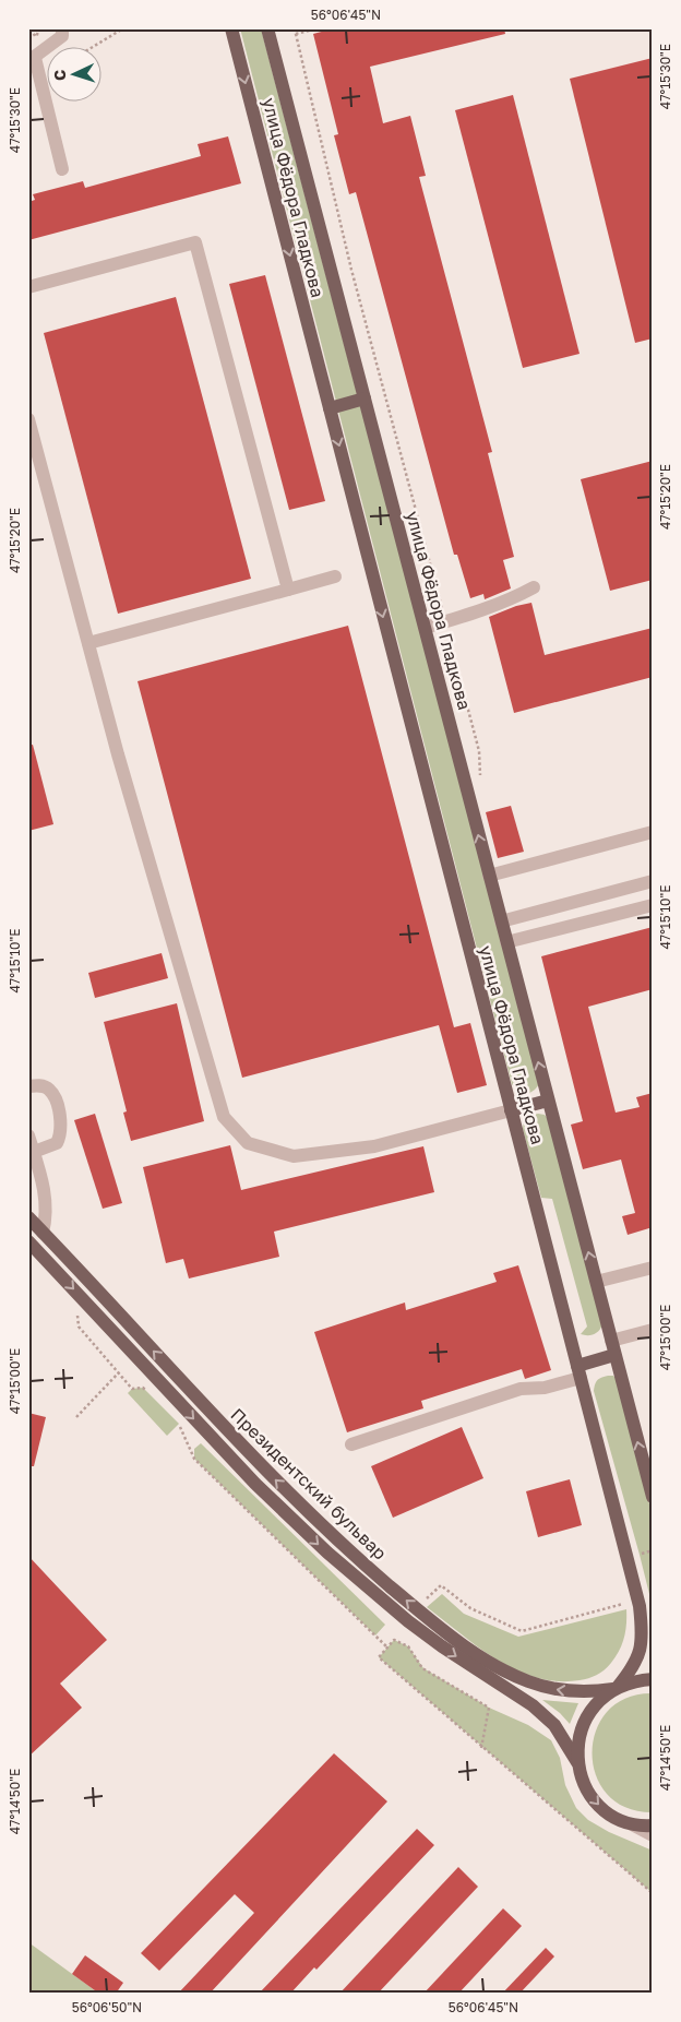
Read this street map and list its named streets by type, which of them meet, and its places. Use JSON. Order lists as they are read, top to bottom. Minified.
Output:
{"streets":{"main road":["улица Фёдора Гладкова","Президентский бульвар"]},"crossings":[["улица Фёдора Гладкова","Президентский бульвар"]],"north":"left","coordinates":["56°06'45\"N","47°15'30\"E","47°15'20\"E","47°15'10\"E","47°15'00\"E","47°14'50\"E","56°06'50\"N"]}
